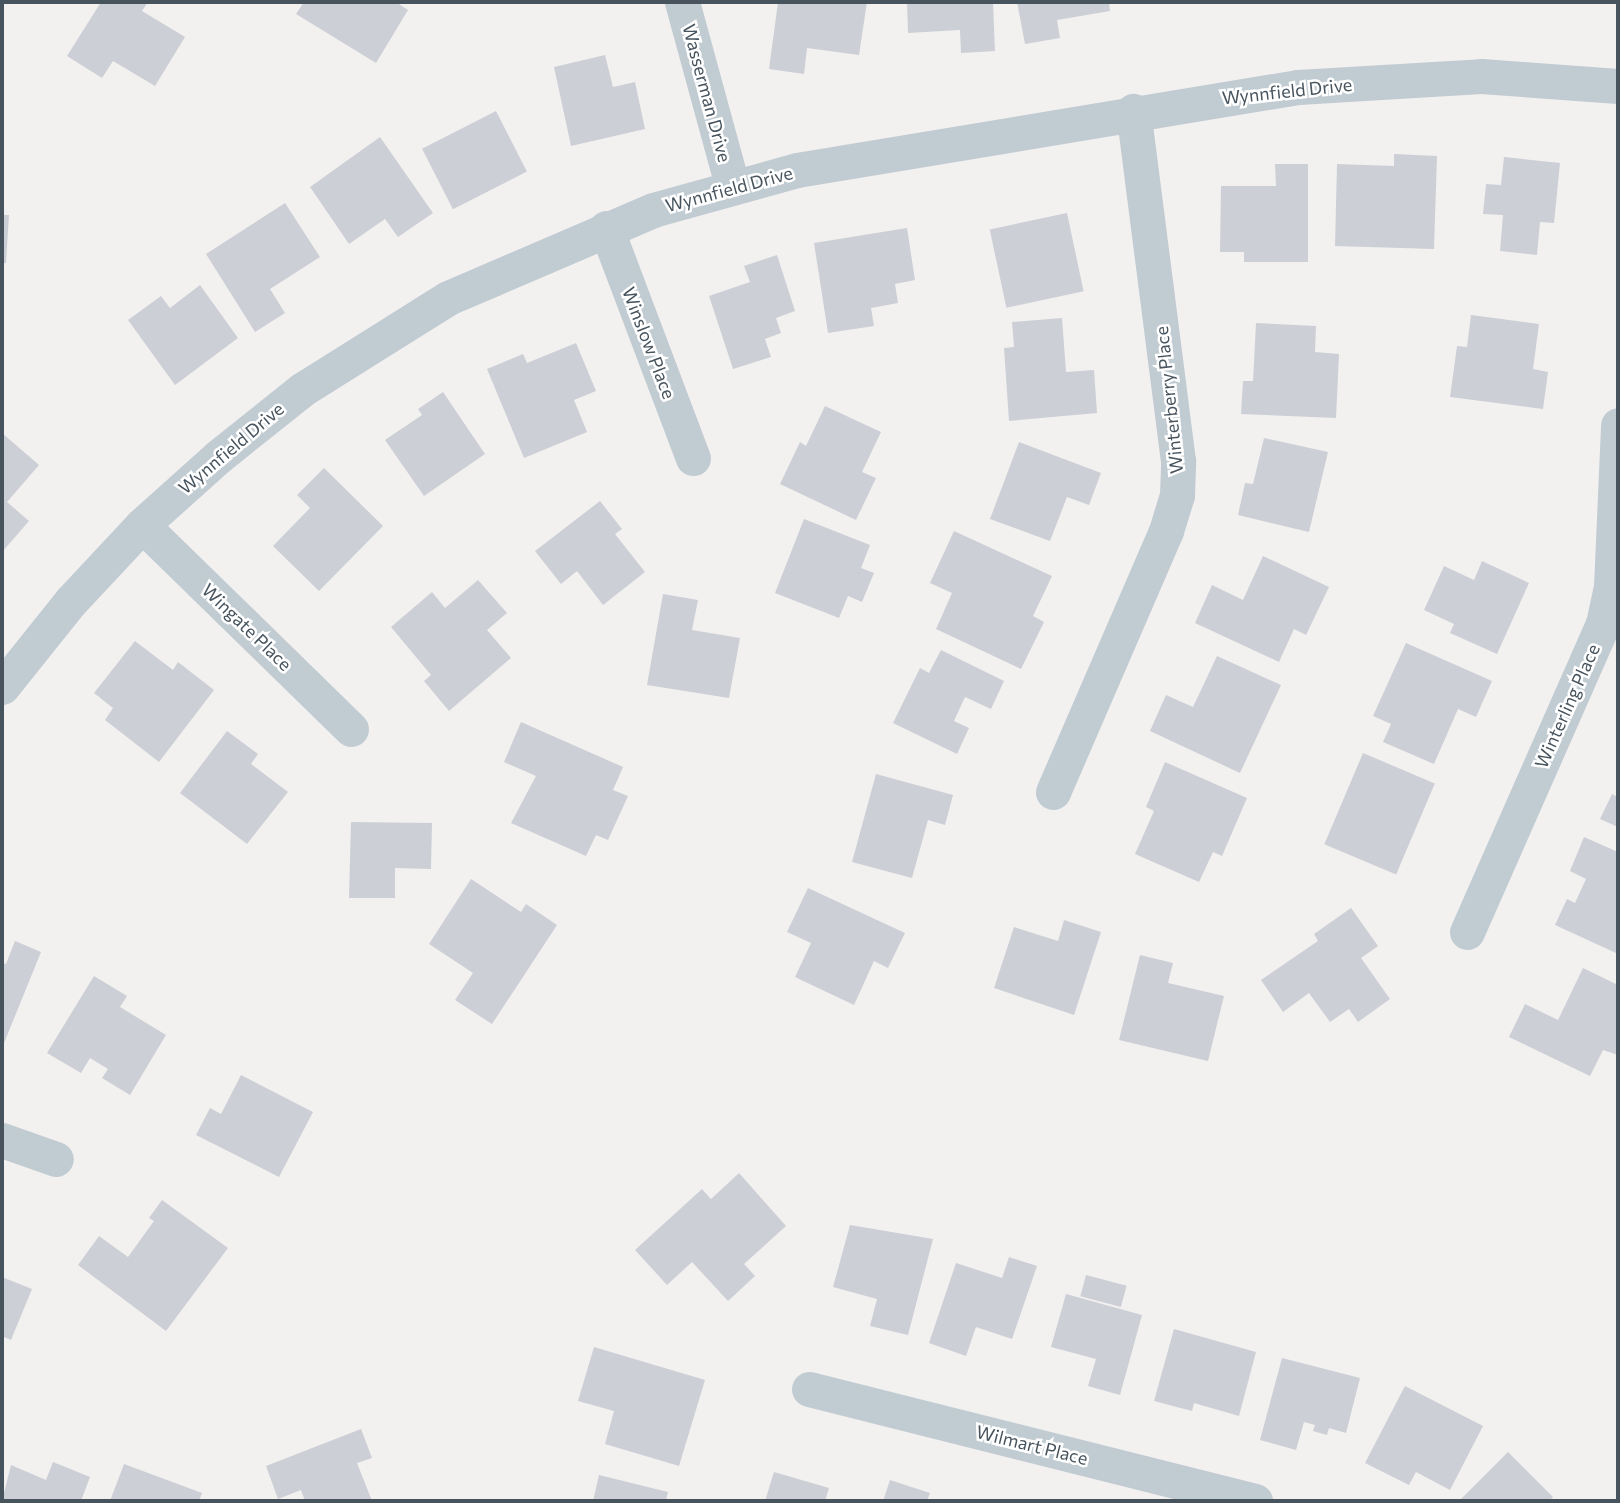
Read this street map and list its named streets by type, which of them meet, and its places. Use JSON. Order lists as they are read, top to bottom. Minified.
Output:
{"streets":{"street":["Wynnfield Drive","Wasserman Drive","Winslow Place","Winterberry Place","Wingate Place","Winterling Place","Wilmart Place"]},"crossings":[["Wynnfield Drive","Wasserman Drive"],["Wynnfield Drive","Winslow Place"],["Wynnfield Drive","Winterberry Place"],["Wynnfield Drive","Wingate Place"]]}
